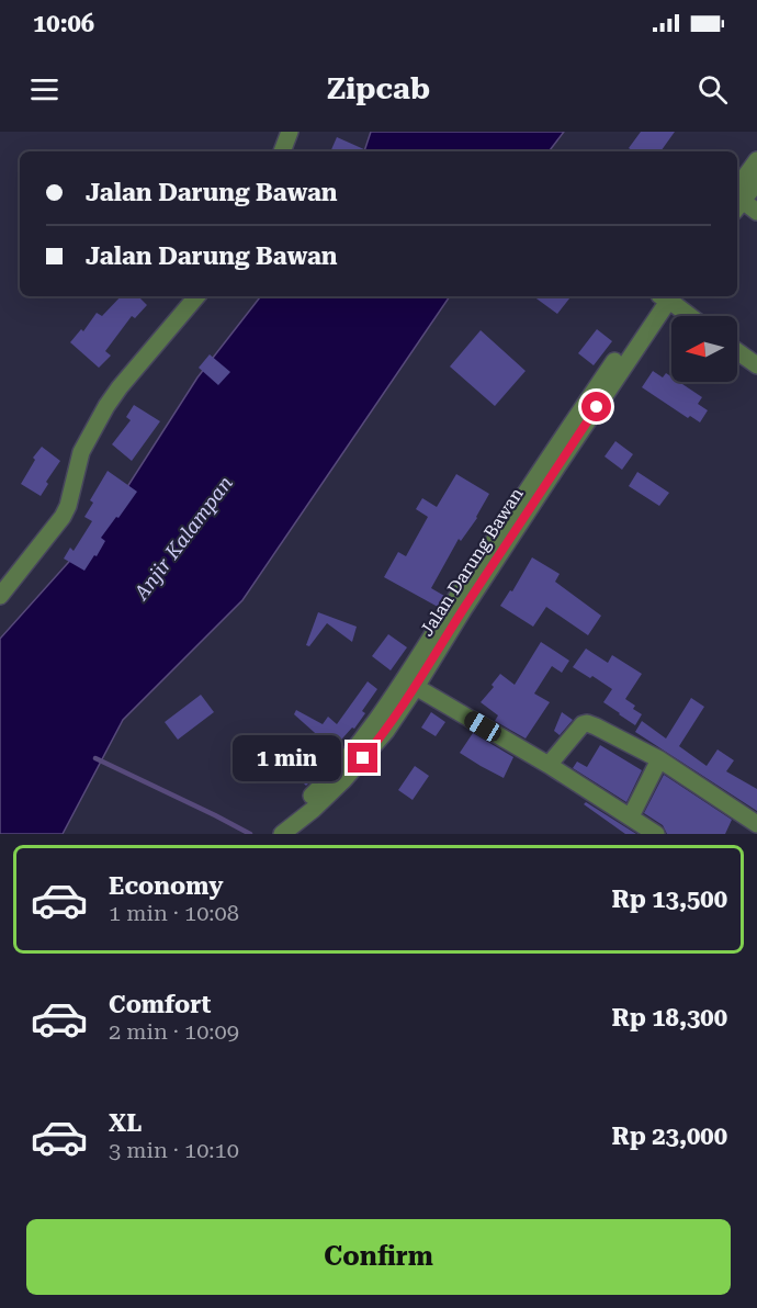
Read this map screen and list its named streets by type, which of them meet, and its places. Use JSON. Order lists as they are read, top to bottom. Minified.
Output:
{"streets":{"street":["Jalan Darung Bawan"]},"water":["Anjir Kalampan"],"north":"left","page":{"status":"10:06","header":"Zipcab","banner":["Jalan Darung Bawan","Jalan Darung Bawan"],"bubble":"1 min","list":[{"name":"Economy","note":"1 min · 10:08","value":"Rp 13,500"},{"name":"Comfort","note":"2 min · 10:09","value":"Rp 18,300"},{"name":"XL","note":"3 min · 10:10","value":"Rp 23,000"}],"buttons":"Confirm"}}
